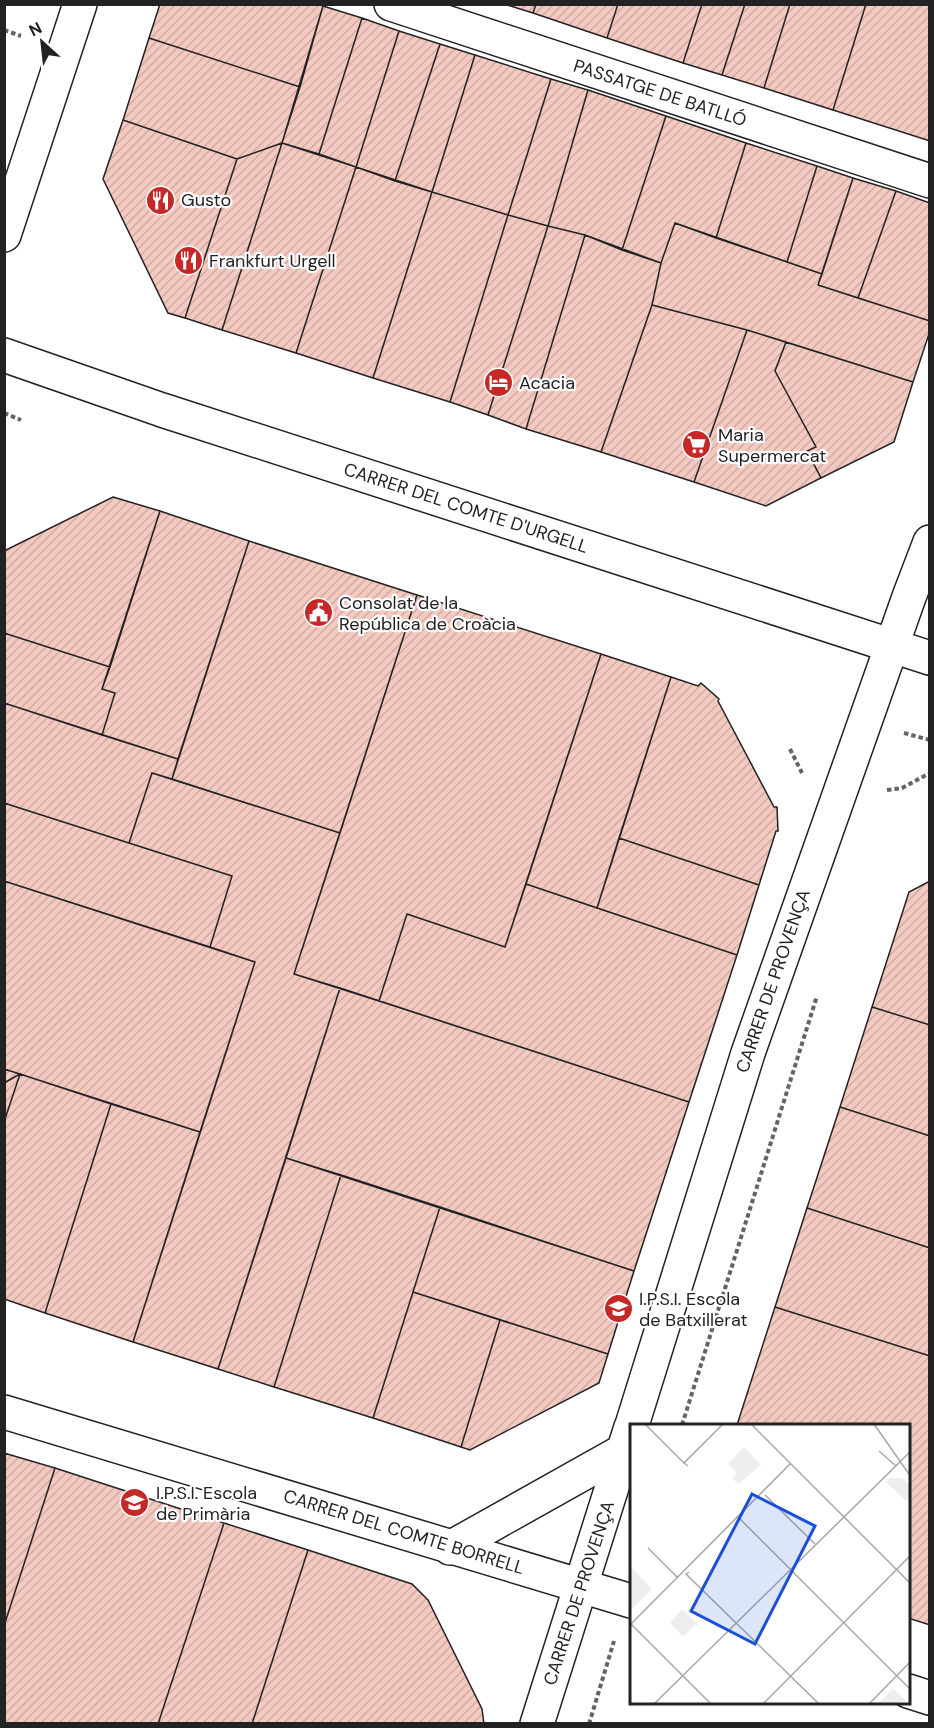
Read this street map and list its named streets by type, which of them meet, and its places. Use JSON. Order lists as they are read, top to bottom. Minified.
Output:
{"streets":{"street":["PASSATGE DE BATLLÓ","CARRER DEL COMTE D'URGELL","CARRER DE PROVENÇA","CARRER DEL COMTE BORRELL"]},"crossings":[["CARRER DEL COMTE D'URGELL","CARRER DE PROVENÇA"],["CARRER DE PROVENÇA","CARRER DEL COMTE BORRELL"]],"places":{"restaurant":["Gusto","Frankfurt Urgell"],"hotel":["Acacia"],"supermarket":["Maria Supermercat"],"public building":["Consolat de la República de Croàcia"],"school or university":["I.P.S.I. Escola de Batxillerat","I.P.S.I. Escola de Primària"]},"north":"top left"}
